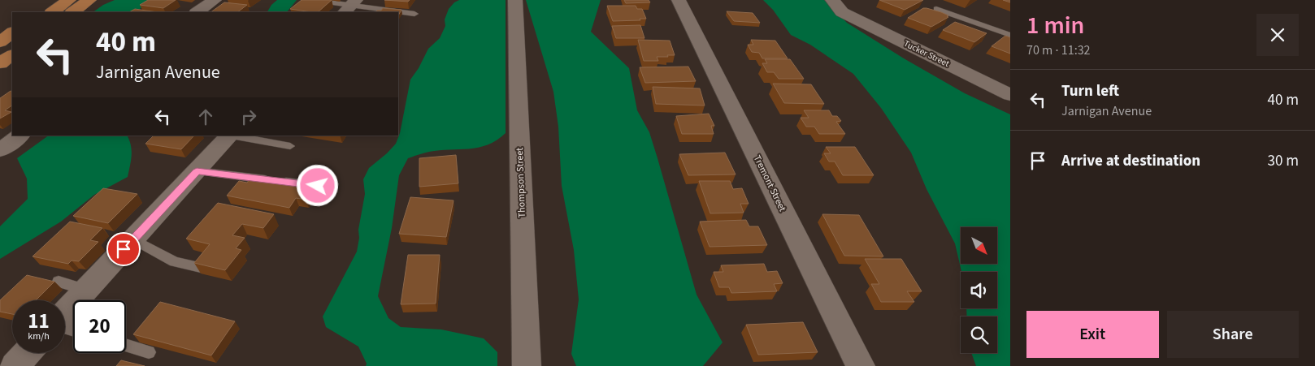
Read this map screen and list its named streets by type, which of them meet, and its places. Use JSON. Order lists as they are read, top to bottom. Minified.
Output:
{"streets":{"street":["Tucker Street","Thompson Street","Tremont Street"]},"north":"bottom right","page":{"heading":["1 min","70 m · 11:32"],"turn":["40 m","Jarnigan Avenue"],"list":[{"name":"Turn left","note":"Jarnigan Avenue","value":"40 m"},{"name":"Arrive at destination","value":"30 m"}],"speed":"11 km/h","limit":"20","buttons":["Exit","Share"]}}
